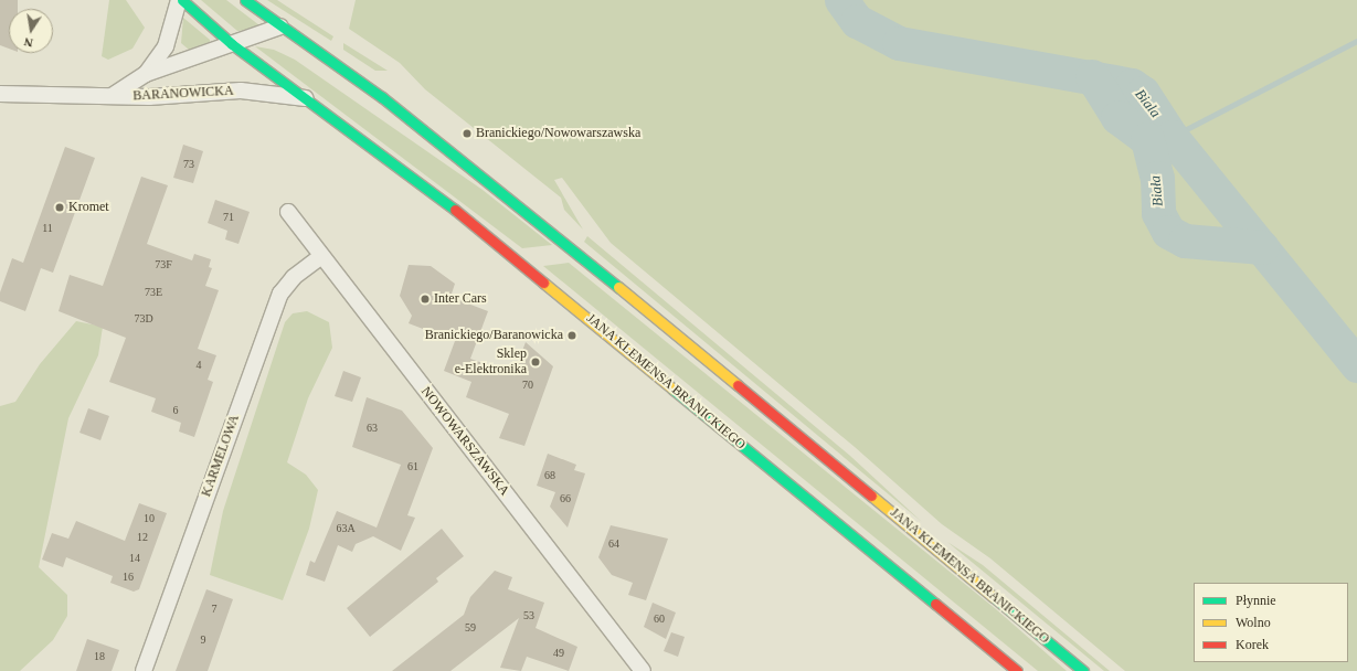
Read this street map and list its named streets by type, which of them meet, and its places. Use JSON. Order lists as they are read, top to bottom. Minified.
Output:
{"streets":{"main road":["JANA KLEMENSA BRANICKIEGO"],"street":["BARANOWICKA","NOWOWARSZAWSKA","KARMELOWA"]},"crossings":[["BARANOWICKA","JANA KLEMENSA BRANICKIEGO"],["NOWOWARSZAWSKA","KARMELOWA"]],"water":["Biala","Biała"],"places":["Branickiego/Nowowarszawska","Kromet","Inter Cars","Branickiego/Baranowicka","Sklep e-Elektronika"],"house_numbers":["73","71","11","73F","73E","73D","4","70","6","63","61","68","66","10","63A","12","64","14","16","7","53","60","59","9","49","18"],"legend":["Płynnie","Wolno","Korek"],"north":"bottom"}
